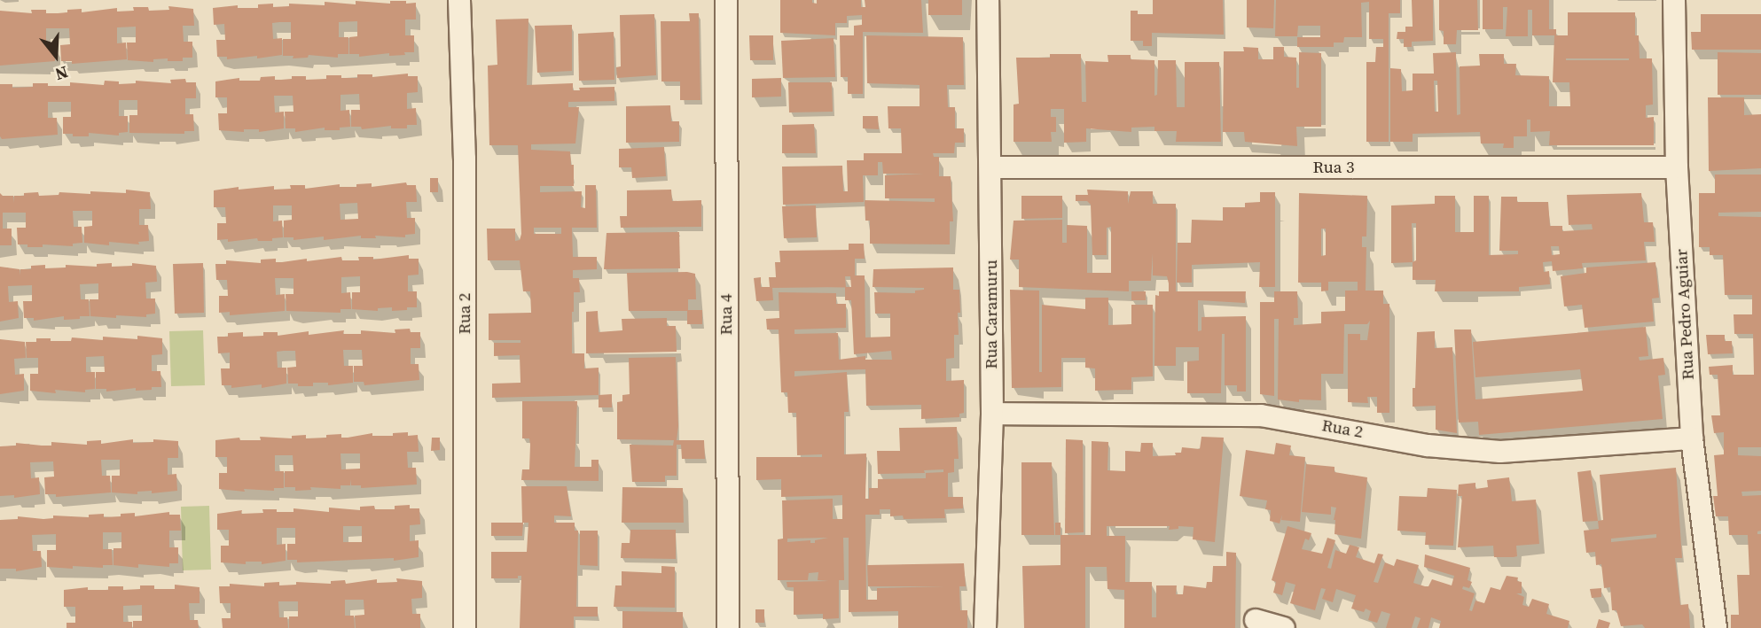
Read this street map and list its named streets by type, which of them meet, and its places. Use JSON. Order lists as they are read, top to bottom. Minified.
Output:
{"streets":{"street":["Rua 3","Rua 2","Rua 4","Rua Caramuru","Rua Pedro Aguiar"]},"crossings":[["Rua 3","Rua Caramuru"],["Rua 3","Rua Pedro Aguiar"],["Rua 2","Rua Caramuru"],["Rua 2","Rua Pedro Aguiar"]],"north":"bottom"}
